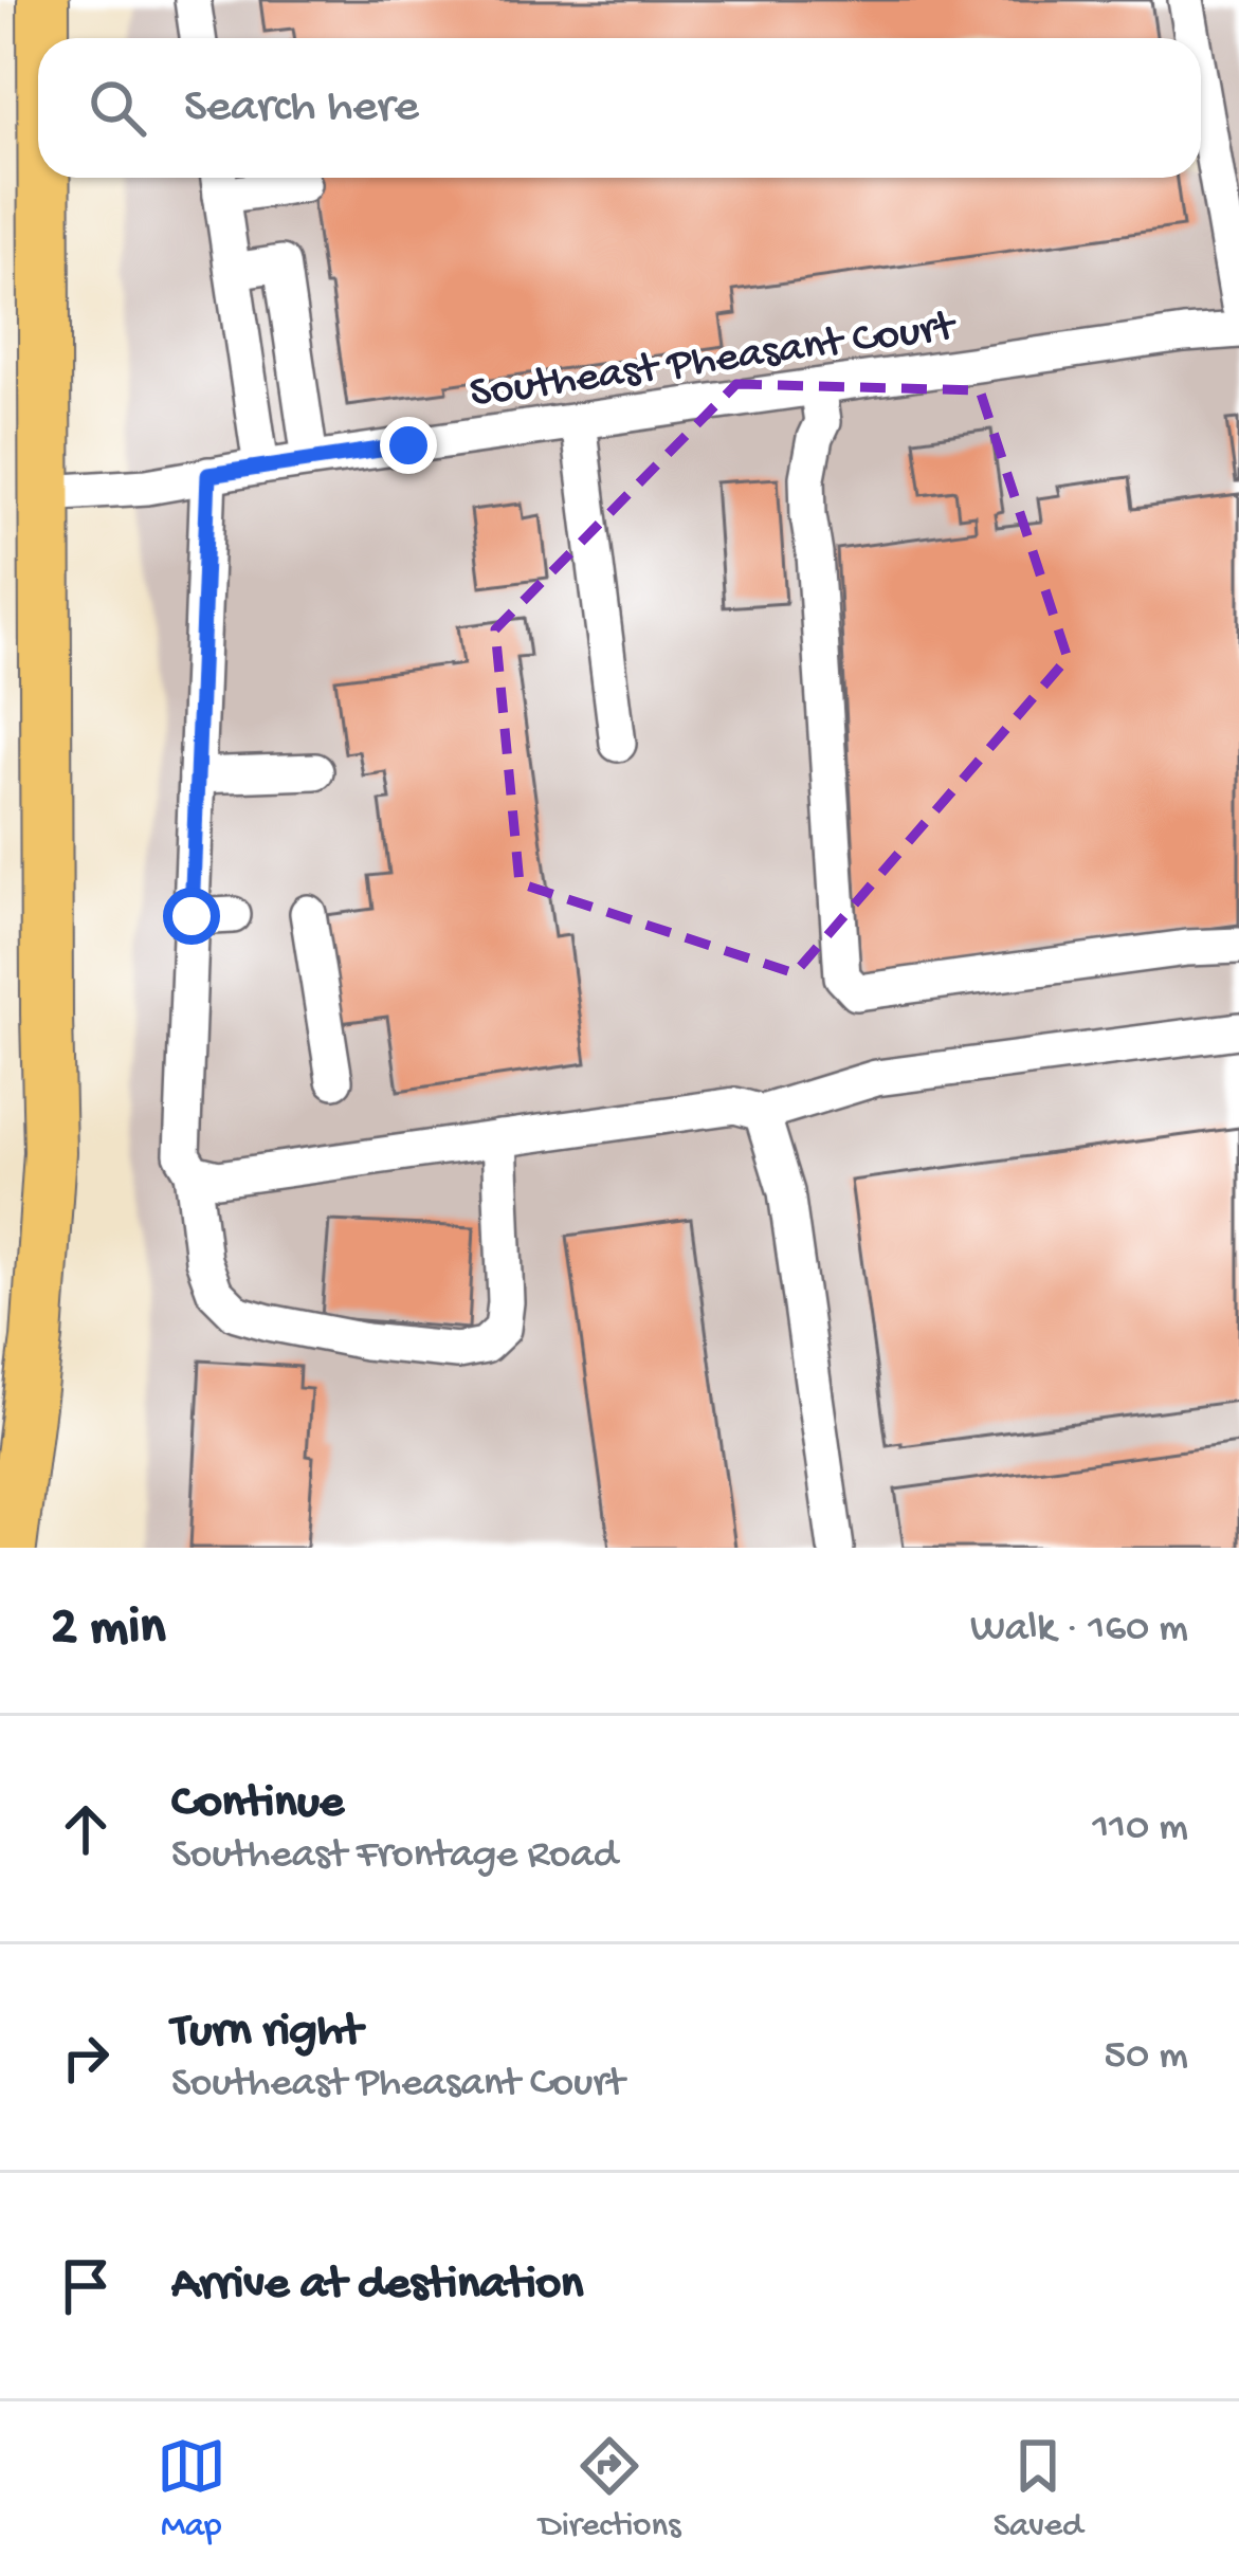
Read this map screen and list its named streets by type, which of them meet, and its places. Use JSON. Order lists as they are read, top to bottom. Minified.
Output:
{"streets":{"street":["Southeast Pheasant Court"]},"page":{"search":"Search here","heading":["2 min","Walk · 160 m"],"list":[["Continue","Southeast Frontage Road","110 m"],["Turn right","Southeast Pheasant Court","50 m"],"Arrive at destination"],"nav":["Map","Directions","Saved"]}}
